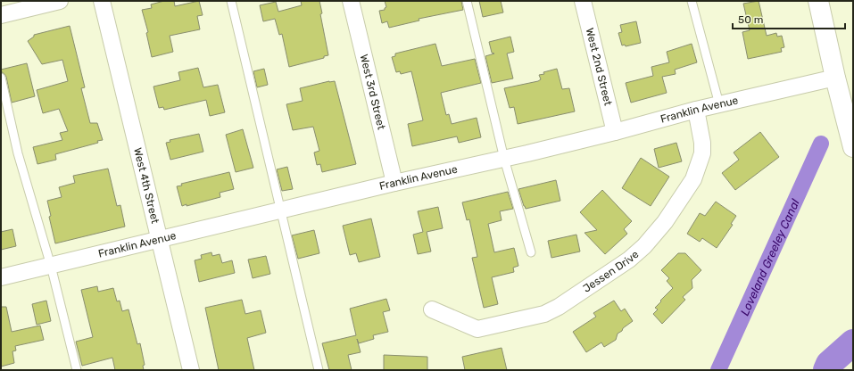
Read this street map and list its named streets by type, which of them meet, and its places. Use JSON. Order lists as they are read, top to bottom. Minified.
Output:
{"streets":{"street":["West 2nd Street","West 3rd Street","Franklin Avenue","West 4th Street","Jessen Drive"]},"crossings":[["West 2nd Street","Franklin Avenue"],["West 3rd Street","Franklin Avenue"],["Franklin Avenue","West 4th Street"],["Franklin Avenue","Jessen Drive"]],"water":["Loveland Greeley Canal"],"scale_bar":"50 m"}
